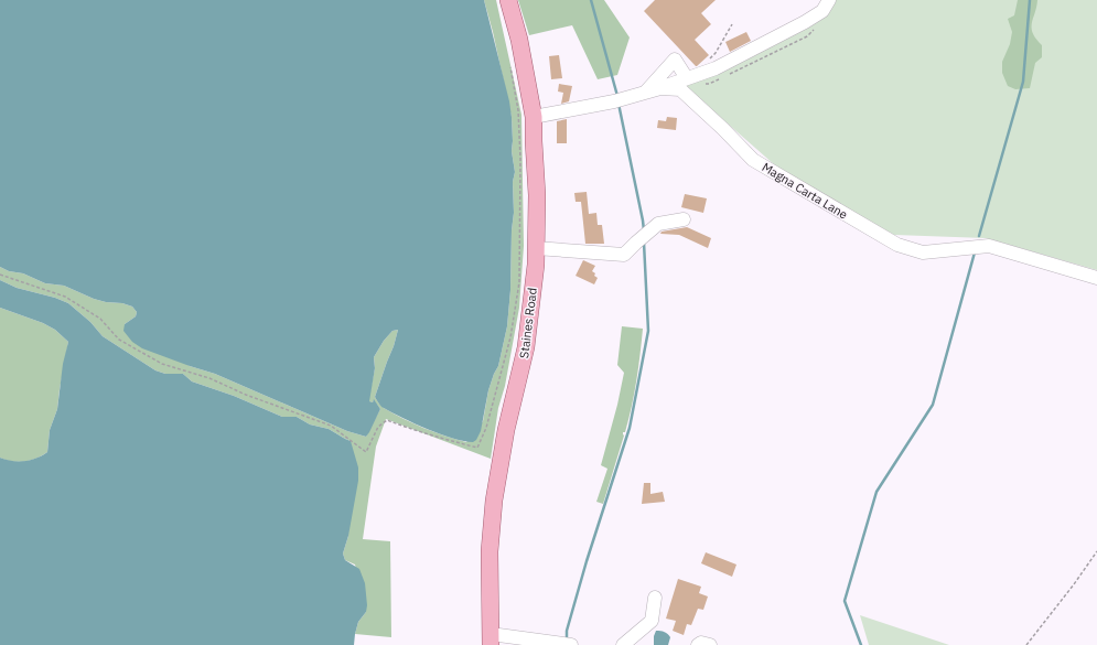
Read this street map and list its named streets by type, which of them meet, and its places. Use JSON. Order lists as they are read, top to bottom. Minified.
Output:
{"streets":{"main road":["Staines Road"],"street":["Magna Carta Lane"]},"crossings":[["Magna Carta Lane","Staines Road"]]}
